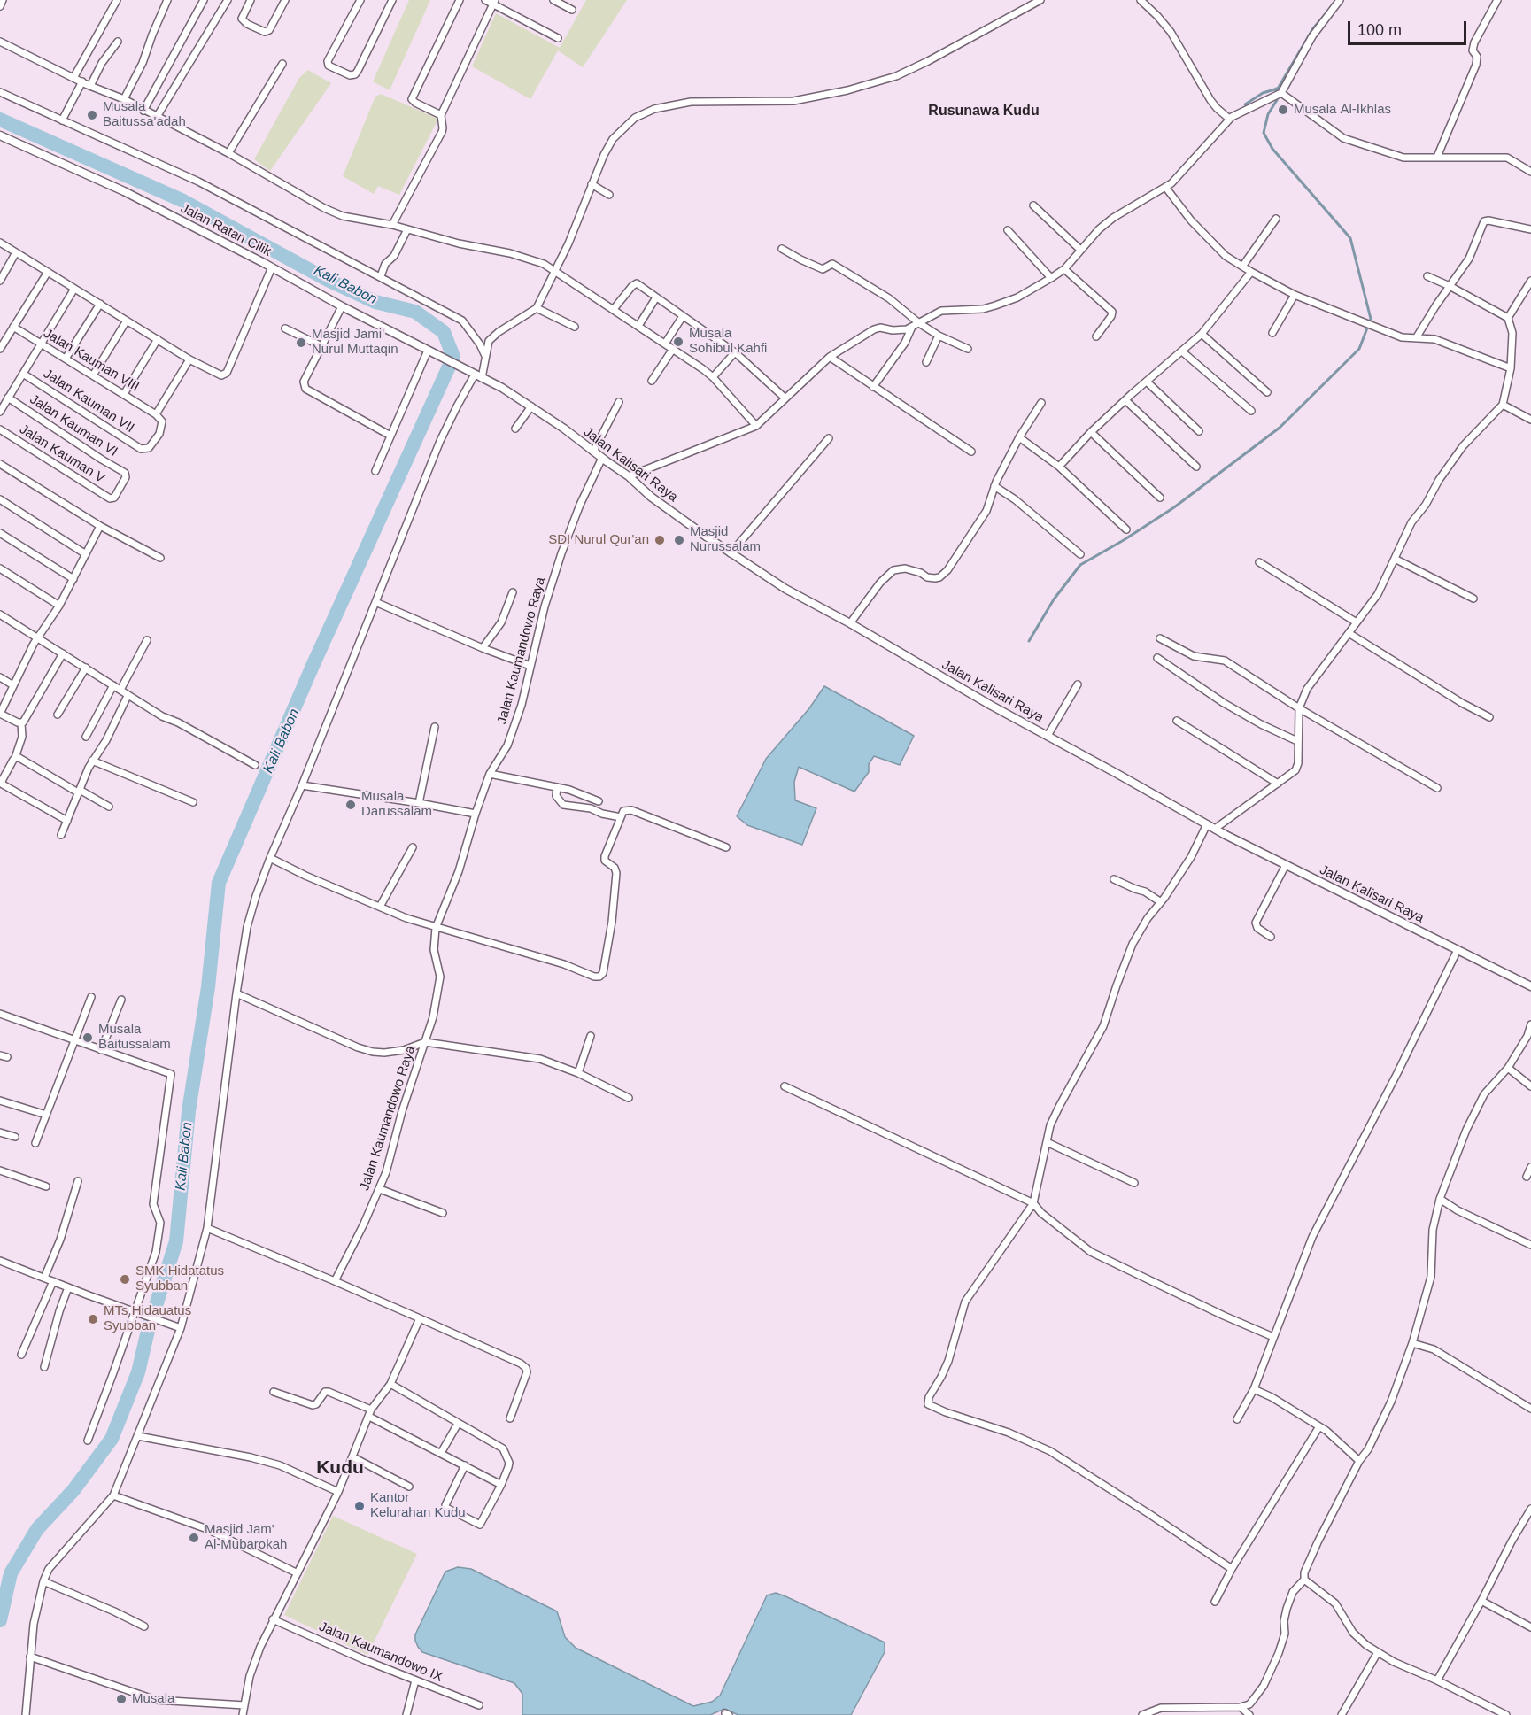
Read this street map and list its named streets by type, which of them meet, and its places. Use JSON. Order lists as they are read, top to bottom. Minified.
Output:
{"streets":{"street":["Jalan Ratan Cilik","Jalan Kauman VIII","Jalan Kauman VII","Jalan Kauman VI","Jalan Kauman V","Jalan Kalisari Raya","Jalan Kaumandowo Raya","Jalan Kaumandowo IX"]},"crossings":[["Jalan Ratan Cilik","Jalan Kalisari Raya"],["Jalan Kauman VIII","Jalan Kauman VII"],["Jalan Kauman VI","Jalan Kauman V"],["Jalan Kalisari Raya","Jalan Kaumandowo Raya"]],"districts":["Rusunawa Kudu","Kudu"],"water":["Kali Babon"],"places":["Musala Al-Ikhlas","Musala Baitussa'adah","Musala Sohibul Kahfi","Masjid Jami' Nurul Muttaqin","SDI Nurul Qur'an","Masjid Nurussalam","Musala Darussalam","Musala Baitussalam","SMK Hidatatus Syubban","MTs Hidauatus Syubban","Kantor Kelurahan Kudu","Masjid Jam' Al-Mubarokah","Musala"],"scale_bar":"100 m"}
